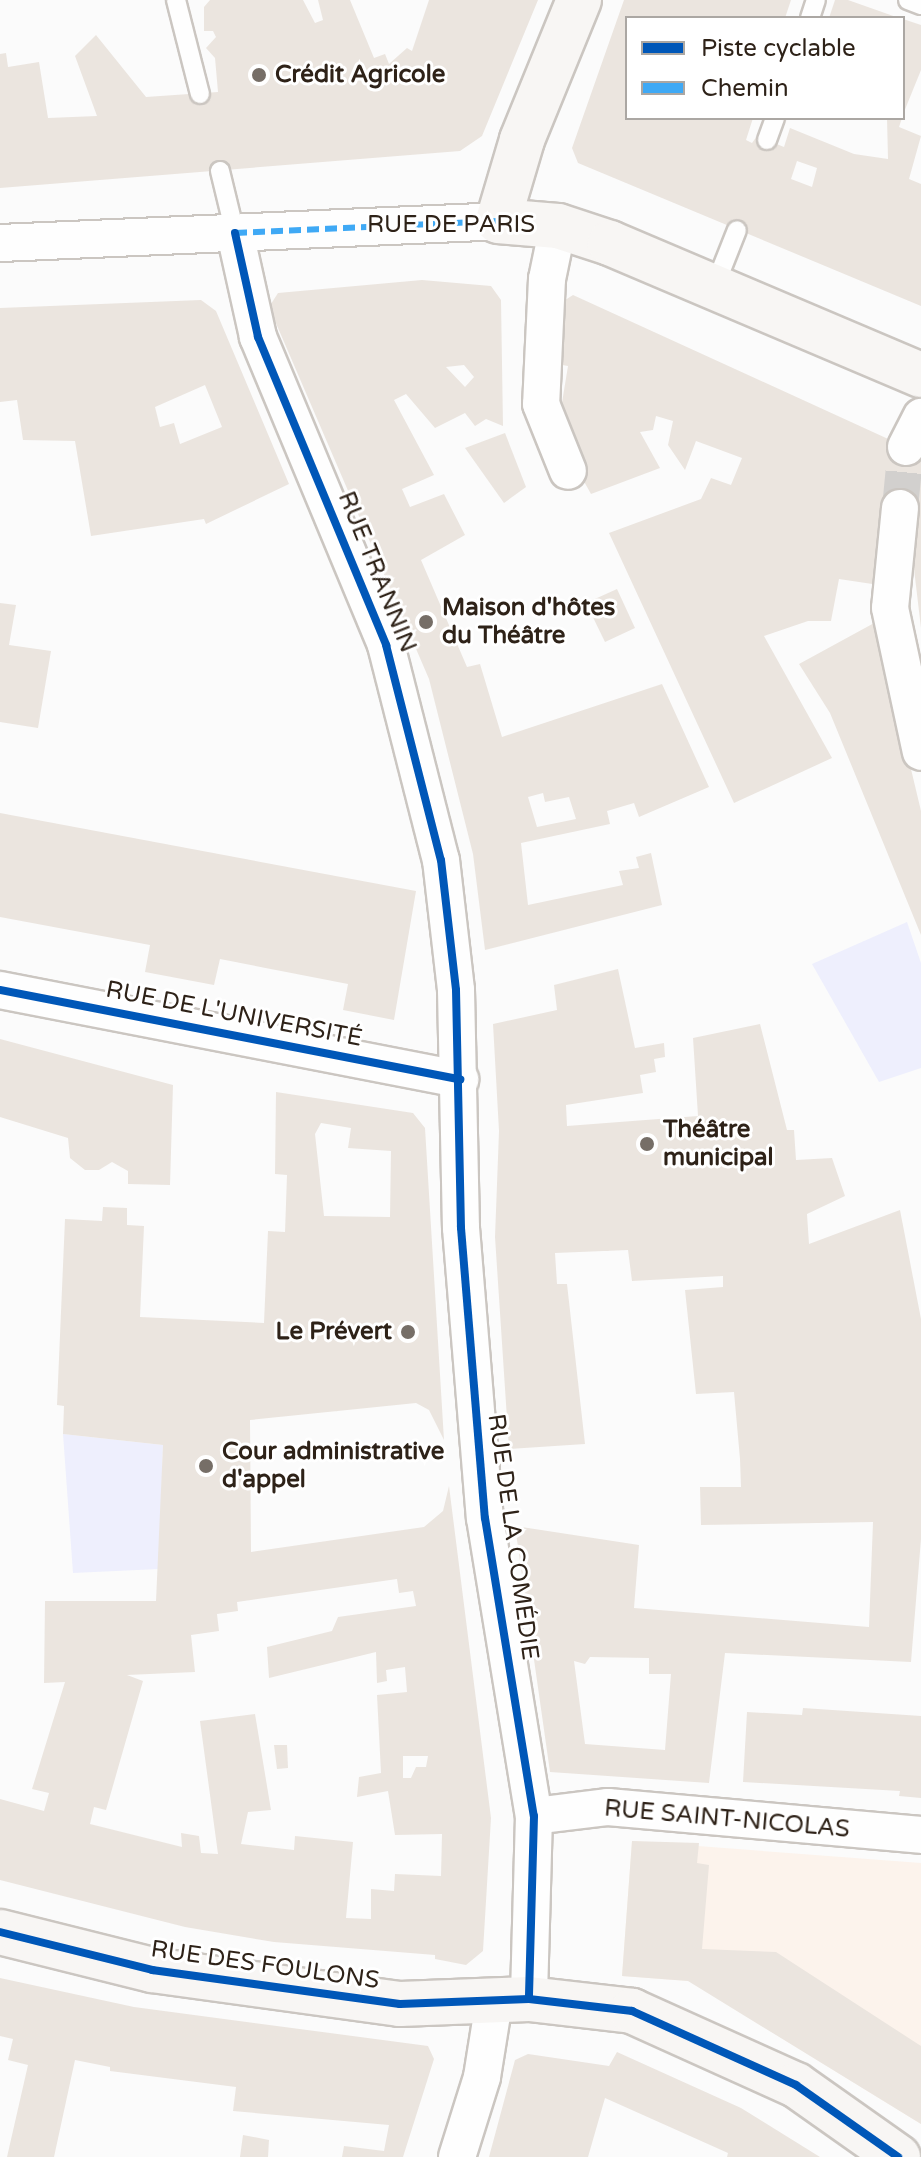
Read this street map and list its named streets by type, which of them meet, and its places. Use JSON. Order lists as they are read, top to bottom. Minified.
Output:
{"streets":{"street":["RUE DE PARIS","RUE TRANNIN","RUE DE L'UNIVERSITÉ","RUE DE LA COMÉDIE","RUE SAINT-NICOLAS","RUE DES FOULONS"]},"crossings":[["RUE DE PARIS","RUE TRANNIN"],["RUE TRANNIN","RUE DE L'UNIVERSITÉ"],["RUE TRANNIN","RUE DE LA COMÉDIE"],["RUE DE L'UNIVERSITÉ","RUE DE LA COMÉDIE"],["RUE DE LA COMÉDIE","RUE SAINT-NICOLAS"],["RUE DE LA COMÉDIE","RUE DES FOULONS"]],"places":["Crédit Agricole","Maison d'hôtes du Théâtre","Théâtre municipal","Le Prévert","Cour administrative d'appel"],"legend":["Piste cyclable","Chemin"]}
